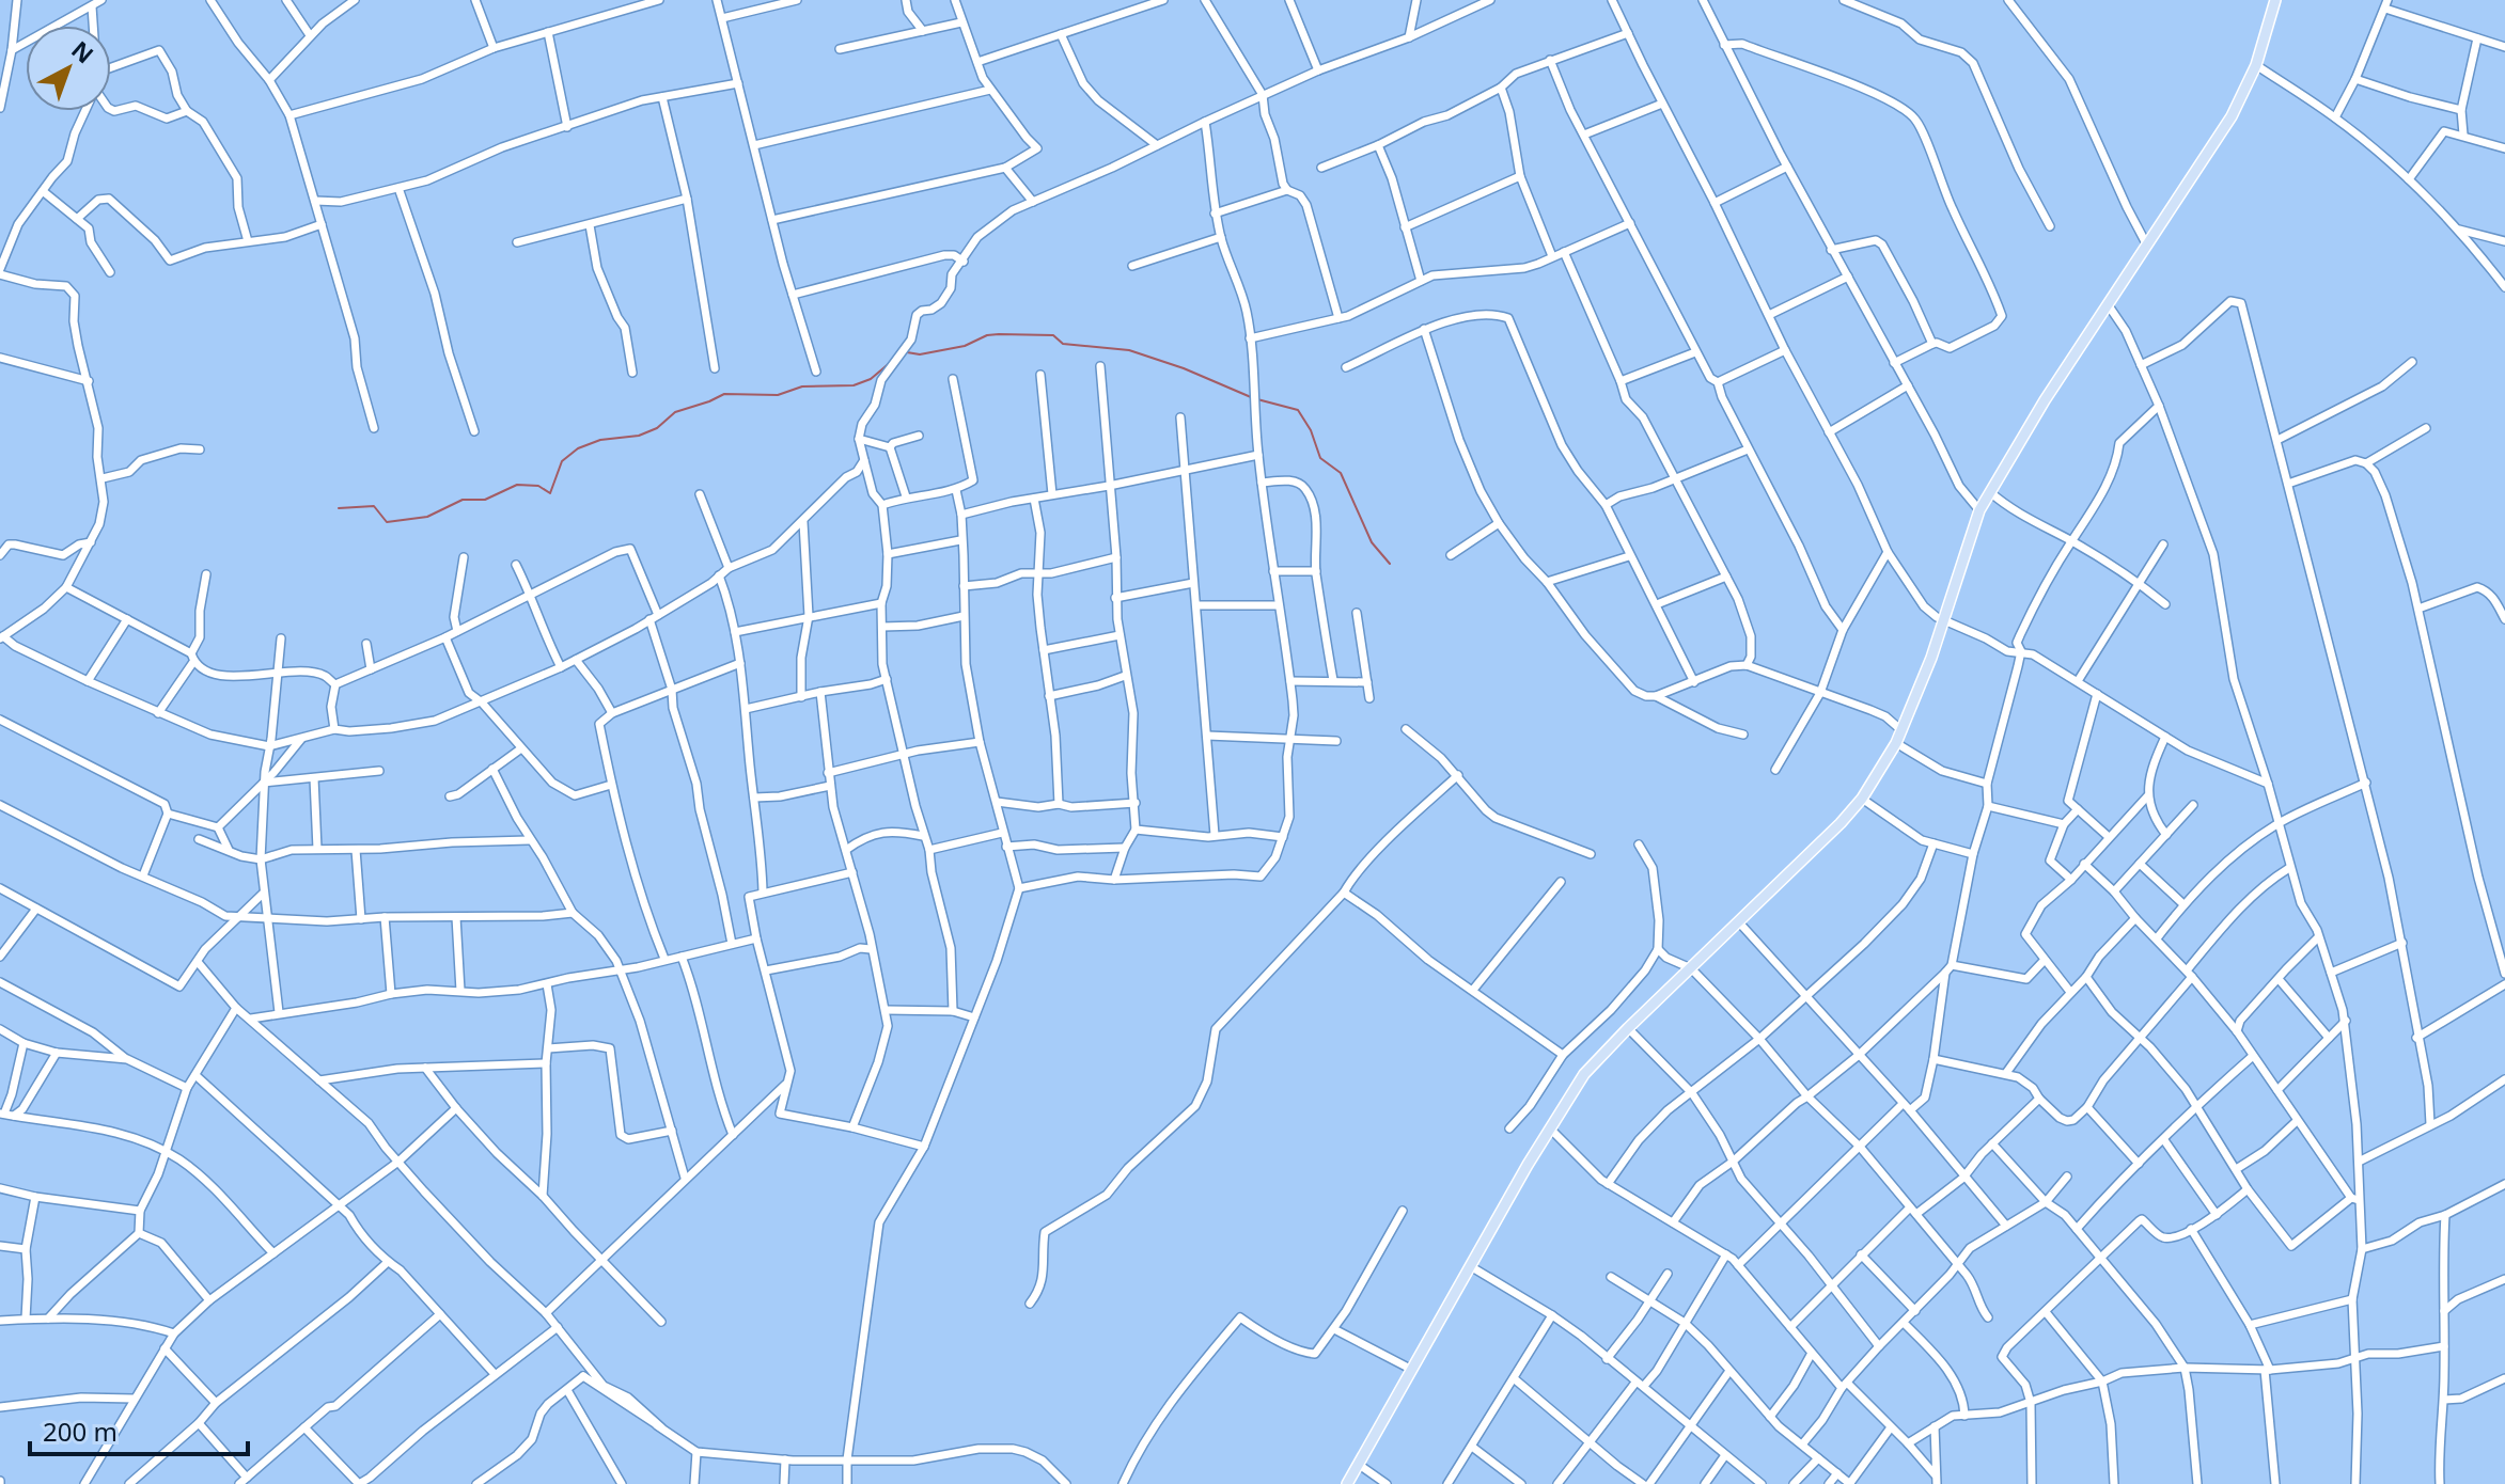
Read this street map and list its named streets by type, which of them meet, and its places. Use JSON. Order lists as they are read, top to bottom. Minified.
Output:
{"scale_bar":"200 m","north":"top right"}
